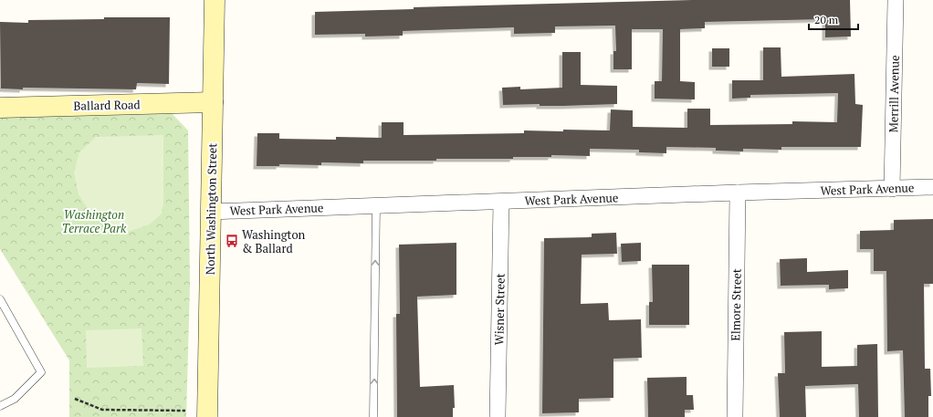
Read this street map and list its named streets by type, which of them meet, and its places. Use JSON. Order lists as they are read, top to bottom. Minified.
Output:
{"streets":{"street":["Merrill Avenue","Ballard Road","West Park Avenue","North Washington Street","Elmore Street","Wisner Street"]},"crossings":[["Merrill Avenue","West Park Avenue"],["Ballard Road","North Washington Street"],["West Park Avenue","North Washington Street"],["West Park Avenue","Elmore Street"],["West Park Avenue","Wisner Street"]],"parks":["Washington Terrace Park"],"places":{"bus stop":["Washington & Ballard"]},"scale_bar":"20 m"}
